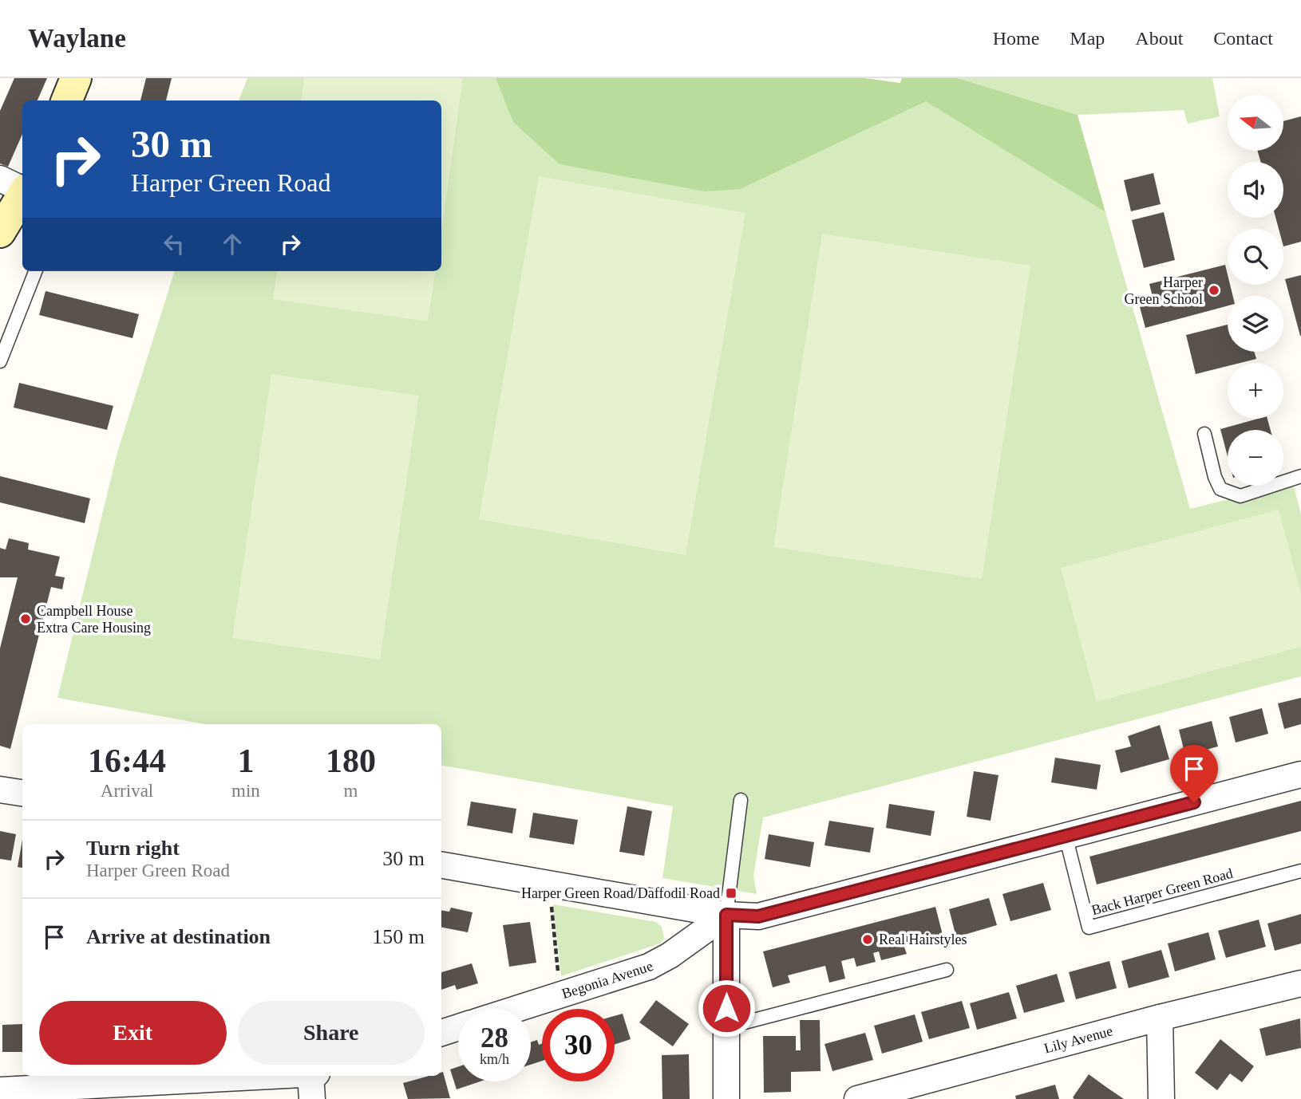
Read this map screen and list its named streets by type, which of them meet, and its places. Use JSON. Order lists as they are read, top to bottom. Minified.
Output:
{"streets":{"street":["Begonia Avenue","Lily Avenue"],"lane":["Back Harper Green Road"]},"places":{"other":["Harper Green School","Campbell House Extra Care Housing","Real Hairstyles"],"transit":["Harper Green Road/Daffodil Road"]},"north":"left","page":{"header":"Waylane","nav":["Home","Map","About","Contact"],"map_buttons":["+","−"],"turn":["30 m","Harper Green Road"],"eta":["16:44","Arrival","1","min","180","m"],"list":[{"name":"Turn right","note":"Harper Green Road","value":"30 m"},{"name":"Arrive at destination","value":"150 m"}],"buttons":["Exit","Share"],"speed":"28 km/h","limit":"30"}}
